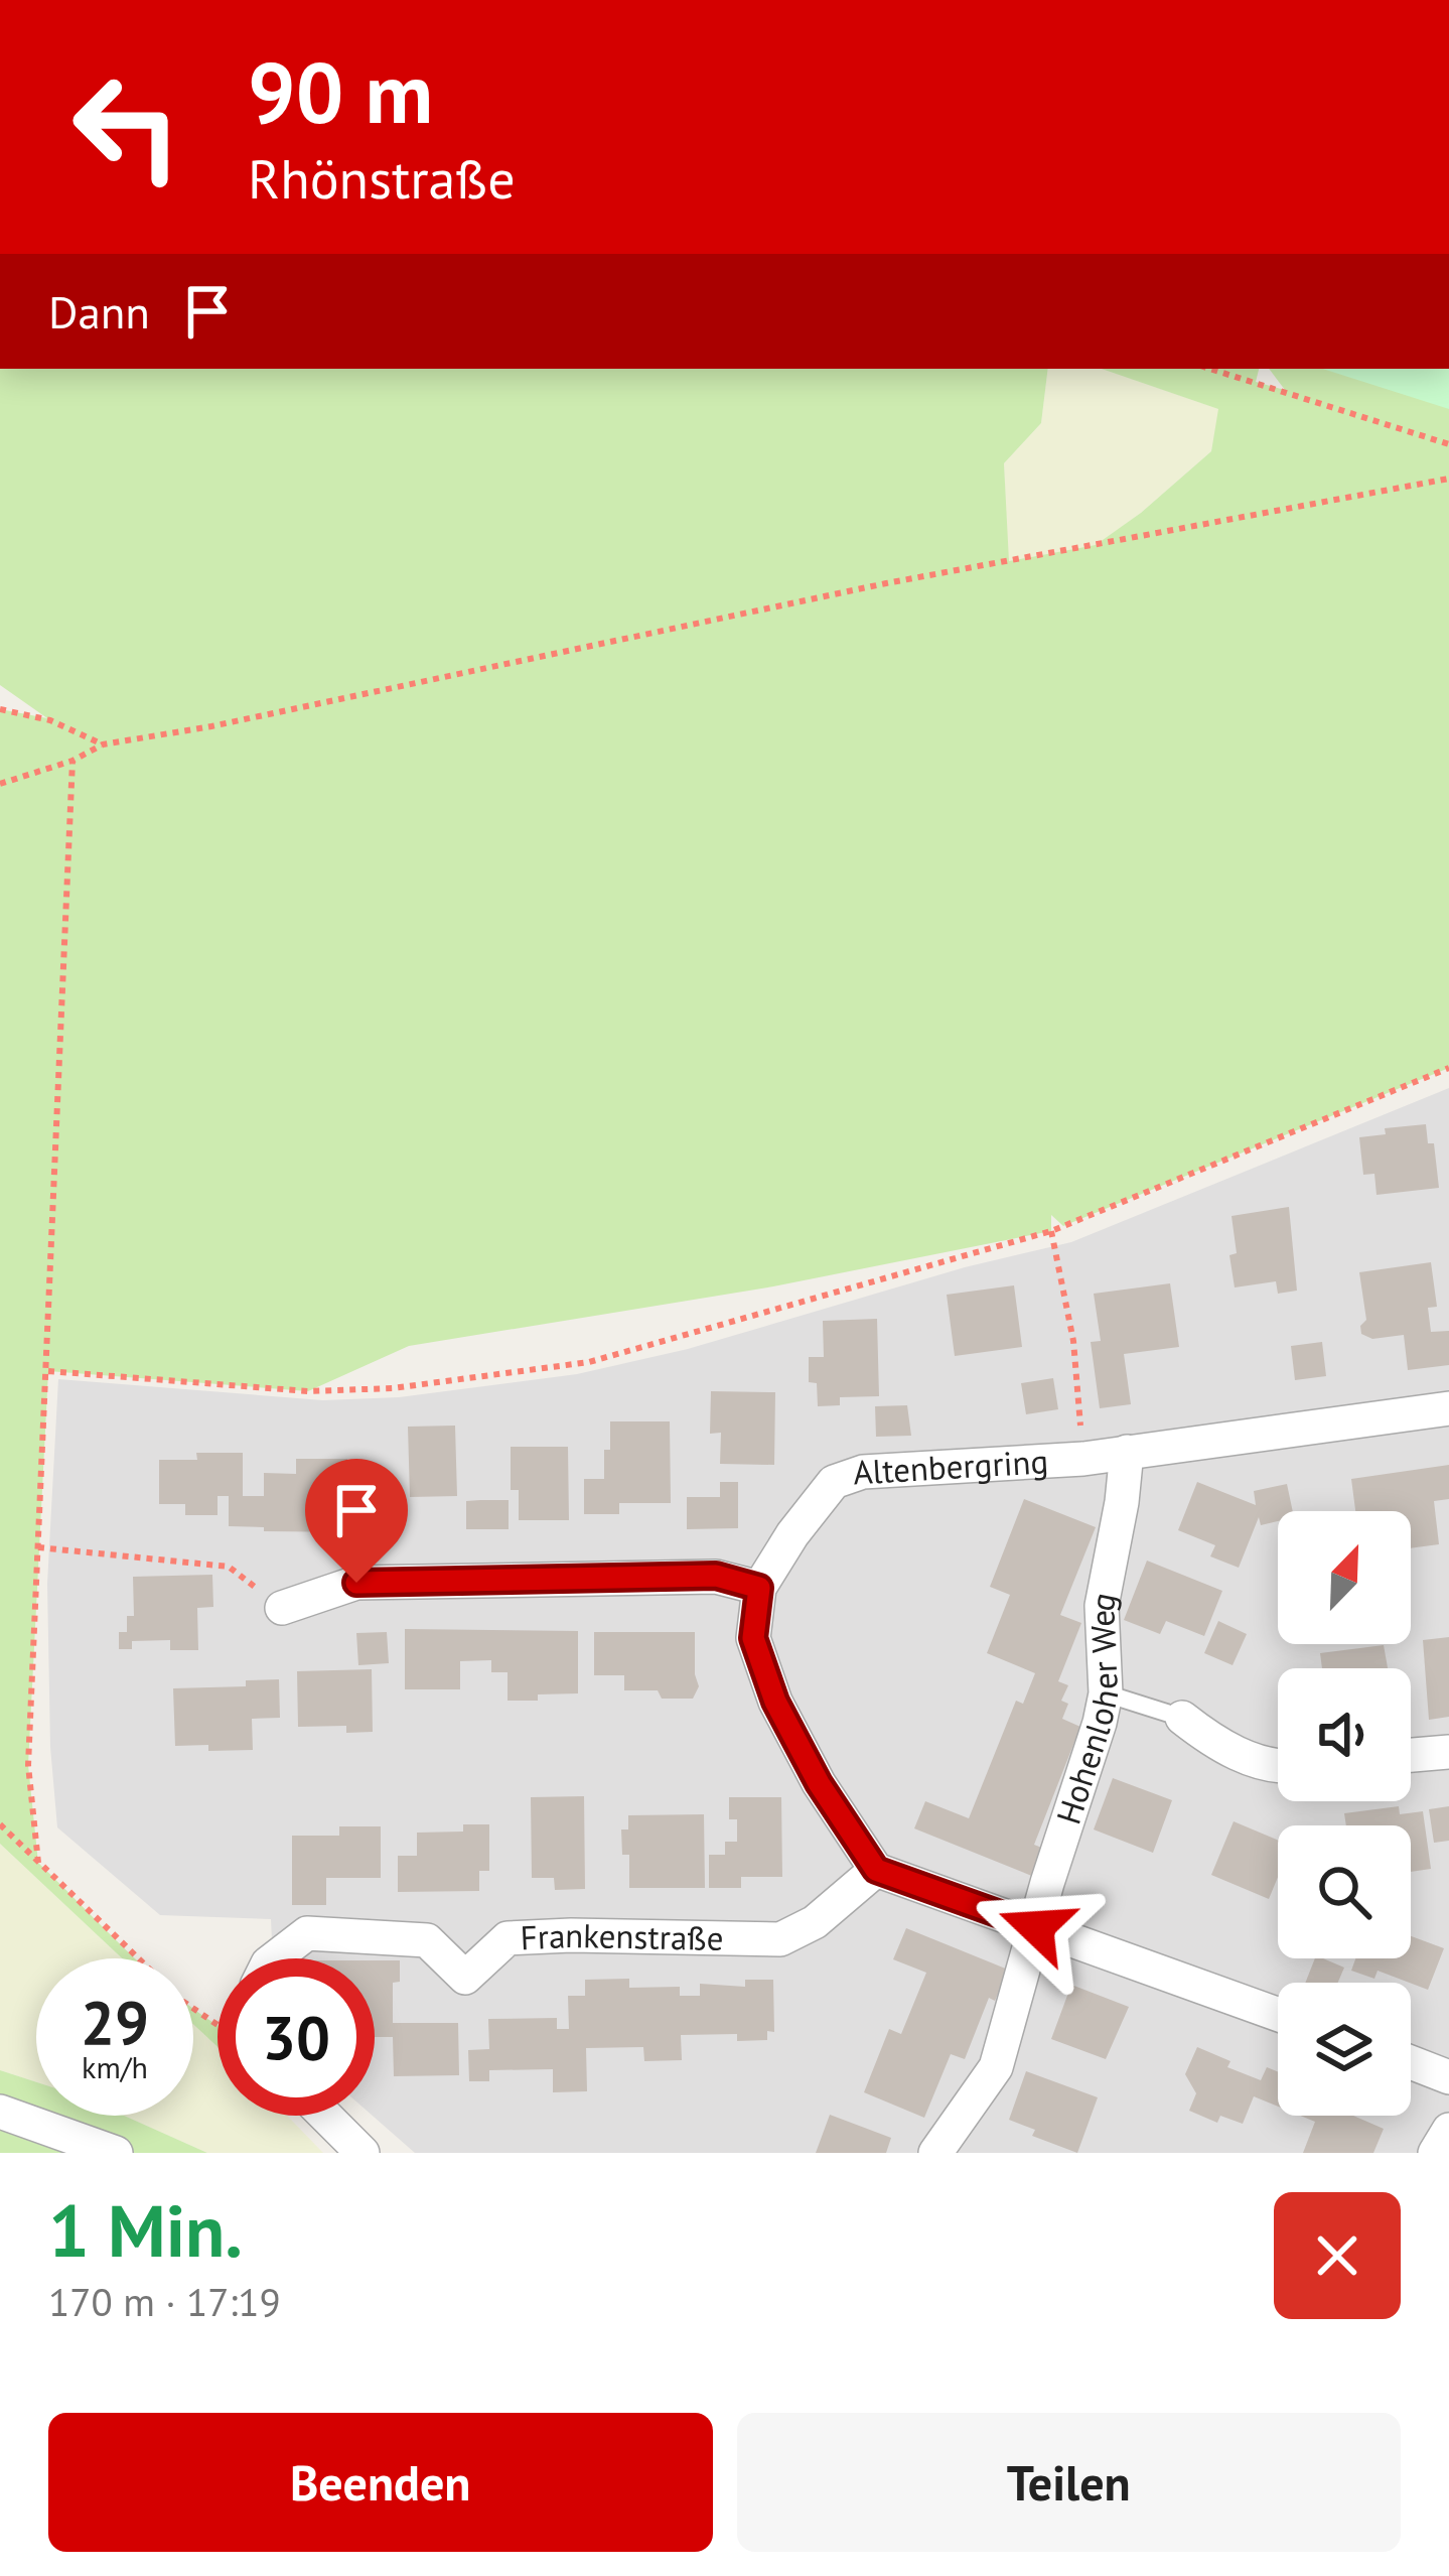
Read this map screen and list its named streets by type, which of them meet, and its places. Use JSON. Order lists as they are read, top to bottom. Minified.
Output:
{"streets":{"street":["Altenbergring","Hohenloher Weg","Frankenstraße"]},"crossings":[["Altenbergring","Hohenloher Weg"],["Altenbergring","Frankenstraße"]],"north":"top right","page":{"turn":["90 m","Rhönstraße"],"then":"Dann","speed":"29 km/h","limit":"30","heading":["1 Min.","170 m · 17:19"],"buttons":["Beenden","Teilen"]}}
